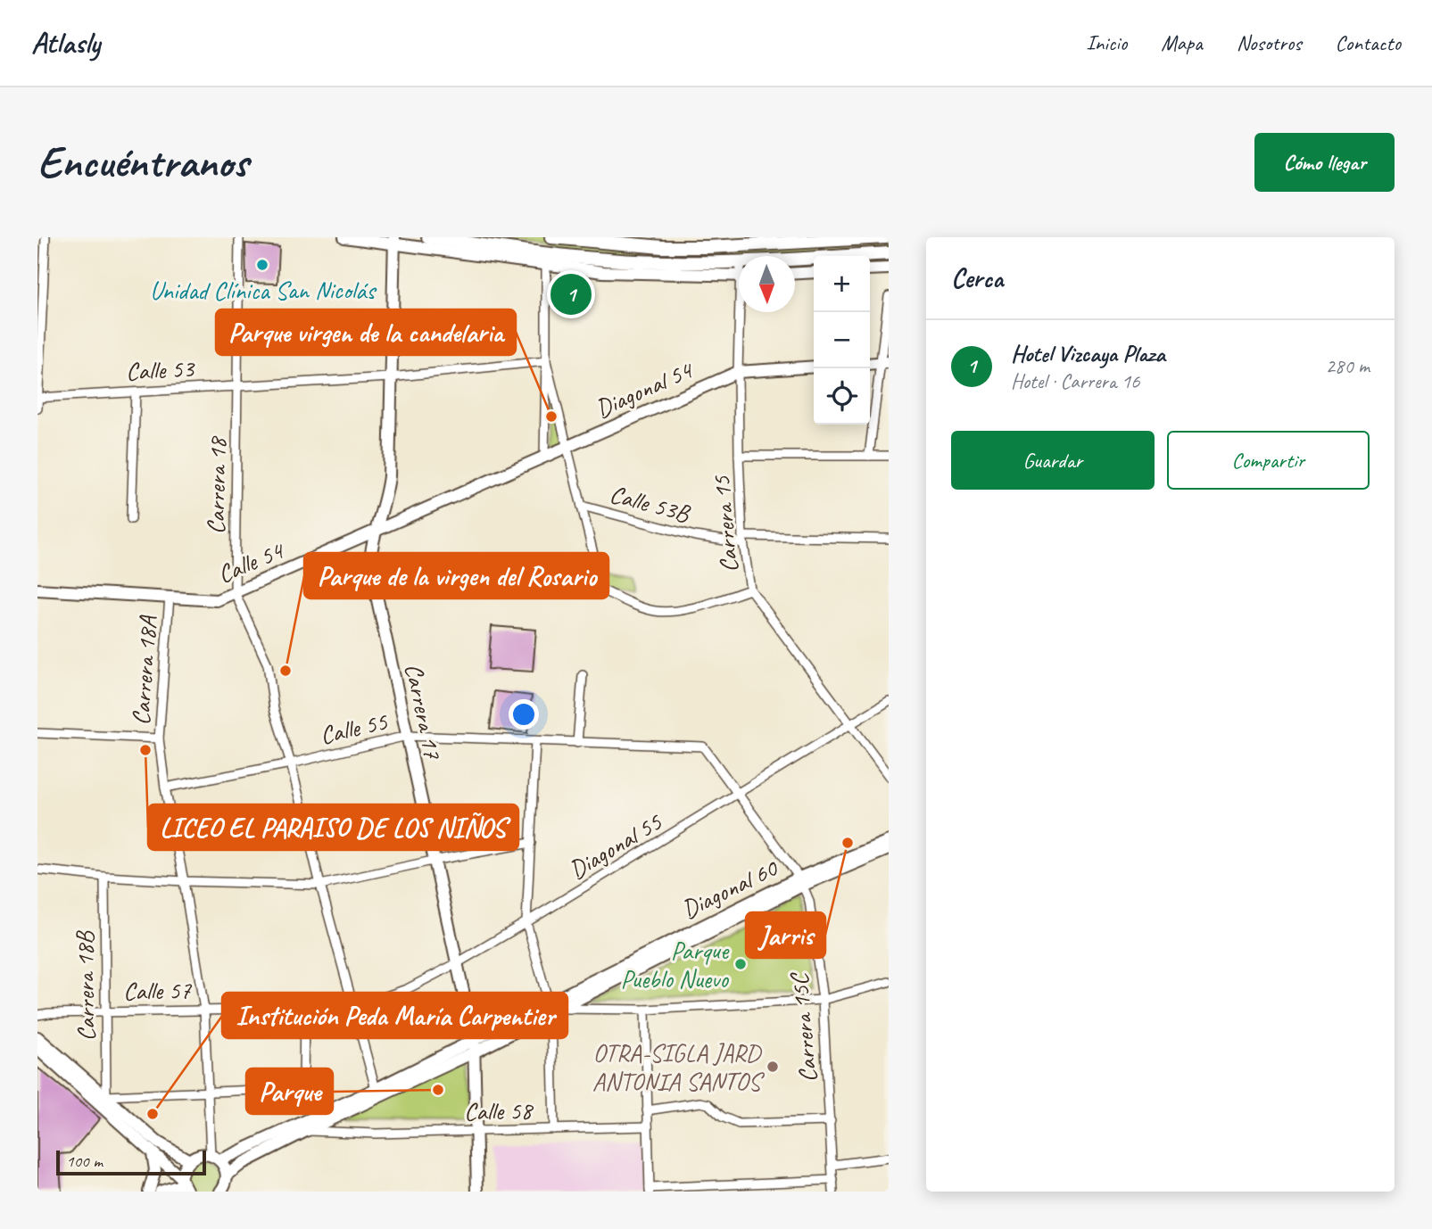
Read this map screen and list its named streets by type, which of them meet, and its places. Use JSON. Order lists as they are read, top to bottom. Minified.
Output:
{"streets":{"street":["Calle 53","Diagonal 54","Carrera 18","Calle 53B","Carrera 15","Calle 54","Carrera 18A","Carrera 17","Calle 55","Diagonal 55","Diagonal 60","Carrera 18B","Calle 57","Carrera 15C","Calle 58"]},"crossings":[["Calle 53","Carrera 18"],["Calle 53","Carrera 17"],["Diagonal 54","Carrera 15"],["Diagonal 54","Calle 54"],["Carrera 18","Calle 54"],["Carrera 18","Calle 55"],["Carrera 18","Diagonal 55"],["Carrera 18","Diagonal 60"],["Carrera 18","Calle 57"],["Calle 53B","Carrera 15"],["Carrera 15","Diagonal 55"],["Calle 54","Carrera 18A"],["Calle 54","Carrera 17"],["Carrera 18A","Calle 55"],["Carrera 18A","Diagonal 60"],["Carrera 18A","Calle 57"],["Carrera 17","Calle 55"],["Carrera 17","Diagonal 55"],["Carrera 17","Diagonal 60"],["Carrera 17","Calle 58"],["Calle 55","Carrera 15C"],["Diagonal 55","Calle 57"],["Diagonal 55","Carrera 15C"],["Diagonal 60","Carrera 15C"],["Diagonal 60","Calle 58"],["Carrera 18B","Calle 57"]],"places":["Unidad Clínica San Nicolás","Parque virgen de la candelaria","Parque de la virgen del Rosario","LICEO EL PARAISO DE LOS NIÑOS","Jarris","Parque Pueblo Nuevo","OTRA-SIGLA JARD ANTONIA SANTOS","Parque","Institución Peda María Carpentier"],"scale_bar":"100 m","north":"bottom","page":{"header":"Atlasly","nav":["Inicio","Mapa","Nosotros","Contacto"],"buttons":["Cómo llegar",["Guardar","Compartir"]],"title":"Encuéntranos","heading":"Cerca","map_buttons":["+","−"],"pins":"1","list":[{"mark":"1","name":"Hotel Vizcaya Plaza","note":"Hotel · Carrera 16","value":"280 m"}],"scale":"100 m"}}
